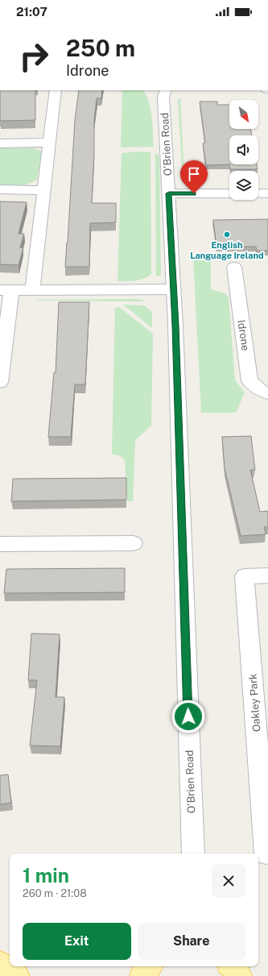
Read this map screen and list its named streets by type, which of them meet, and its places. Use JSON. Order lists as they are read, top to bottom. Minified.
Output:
{"streets":{"street":["O'Brien Road","Idrone","Oakley Park"]},"places":["English Language Ireland"],"north":"bottom right","page":{"status":"21:07","turn":["250 m","Idrone"],"heading":["1 min","260 m · 21:08"],"buttons":["Exit","Share"]}}
